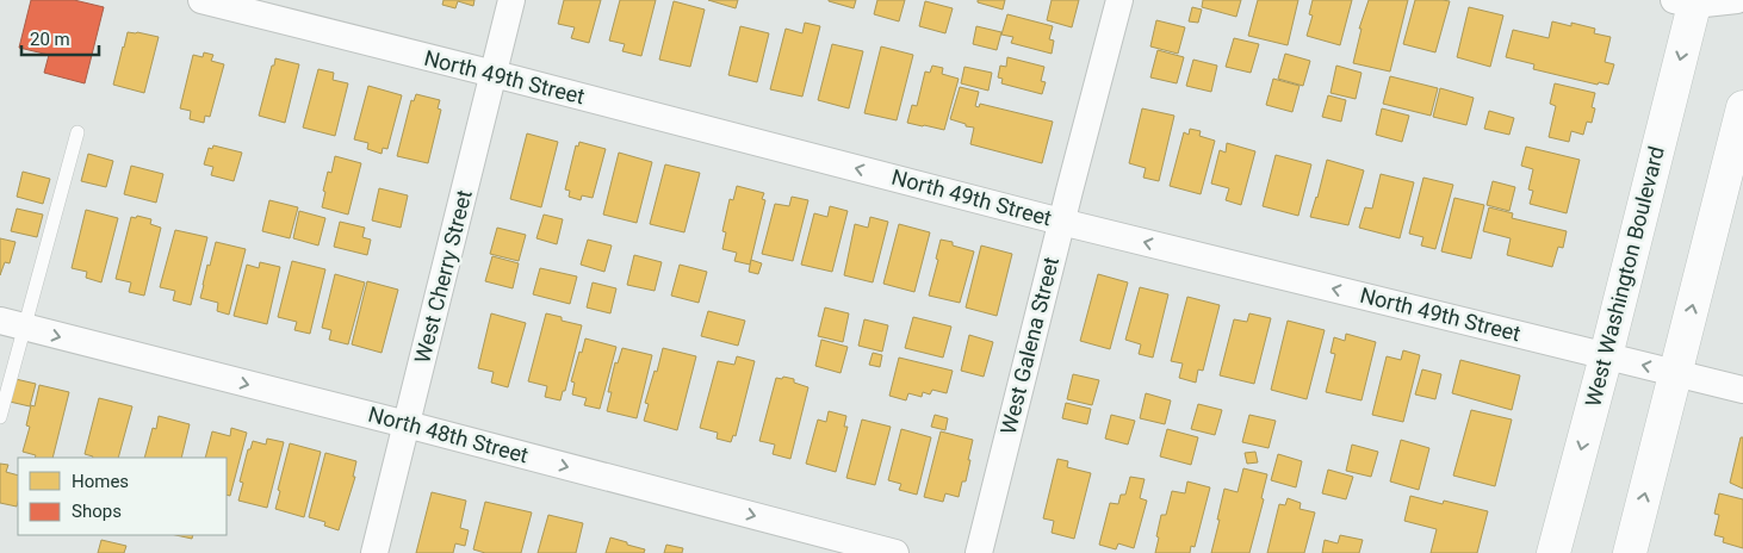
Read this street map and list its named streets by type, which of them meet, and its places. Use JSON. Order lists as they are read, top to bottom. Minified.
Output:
{"streets":{"street":["North 49th Street","West Cherry Street","West Washington Boulevard","West Galena Street","North 48th Street"]},"crossings":[["North 49th Street","West Cherry Street"],["North 49th Street","West Washington Boulevard"],["North 49th Street","West Galena Street"],["West Cherry Street","North 48th Street"]],"one_way":["North 49th Street","North 48th Street"],"legend":["Homes","Shops"],"scale_bar":"20 m"}
